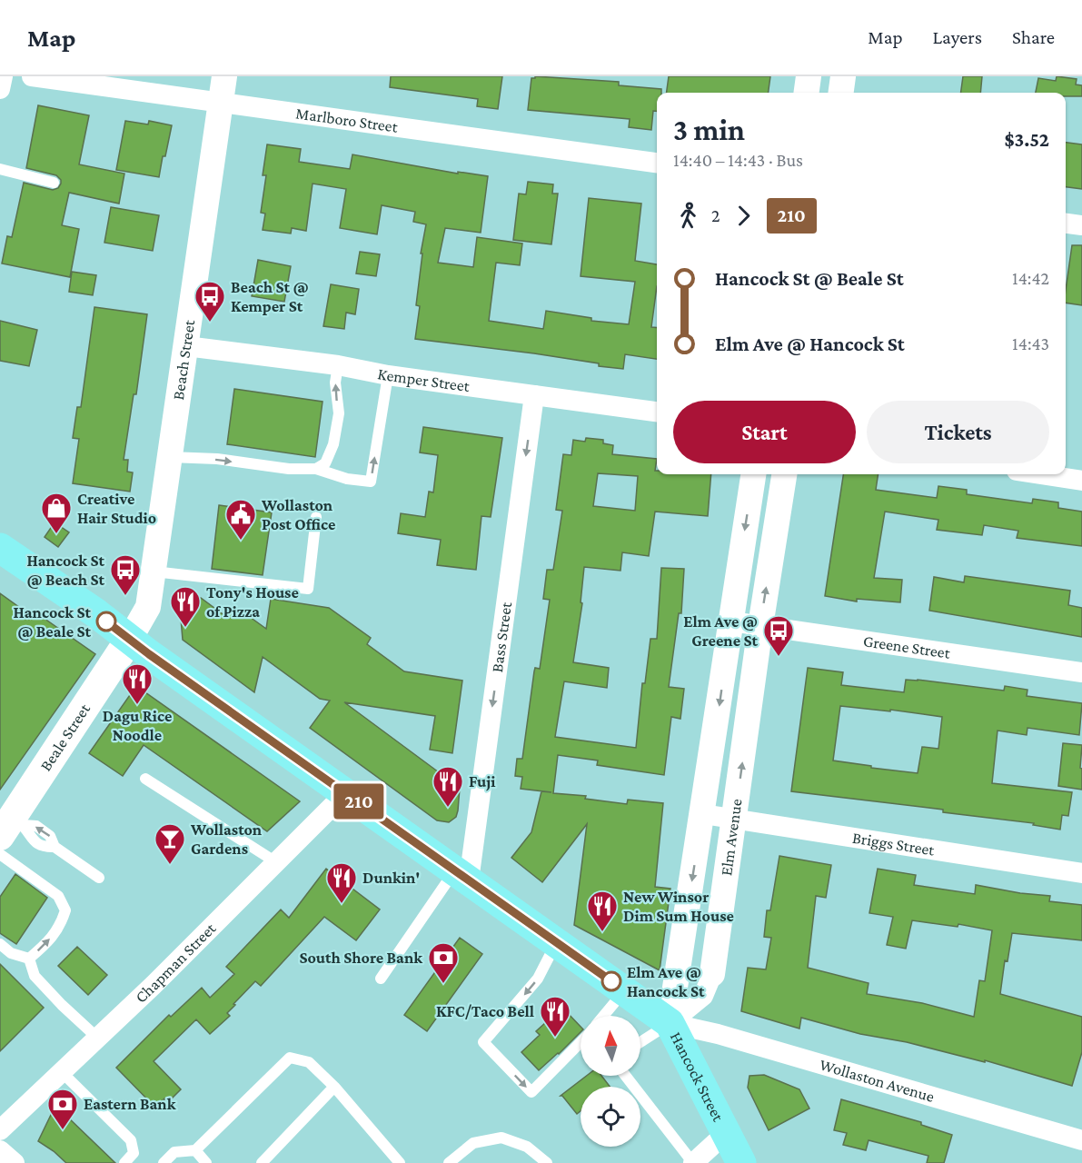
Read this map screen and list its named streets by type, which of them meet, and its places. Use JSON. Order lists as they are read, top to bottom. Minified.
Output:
{"streets":{"main road":["Beale Street","Hancock Street"],"street":["Marlboro Street","Beach Street","Kemper Street","Bass Street","Greene Street","Elm Avenue","Briggs Street","Chapman Street","Wollaston Avenue"]},"crossings":[["Marlboro Street","Beach Street"],["Beach Street","Kemper Street"],["Beach Street","Beale Street"],["Beach Street","Hancock Street"],["Kemper Street","Bass Street"],["Bass Street","Hancock Street"],["Greene Street","Elm Avenue"],["Beale Street","Hancock Street"],["Elm Avenue","Briggs Street"],["Elm Avenue","Hancock Street"],["Elm Avenue","Wollaston Avenue"],["Chapman Street","Hancock Street"],["Hancock Street","Wollaston Avenue"]],"one_way":["Bass Street"],"places":{"bus stop":["Beach St @ Kemper St","Hancock St @ Beach St","Elm Ave @ Greene St"],"shop":["Creative Hair Studio"],"public building":["Wollaston Post Office"],"other":["Hancock St @ Beale St","Elm Ave @ Hancock St"],"restaurant":["Tony's House of Pizza","Dagu Rice Noodle","Fuji","Dunkin'","New Winsor Dim Sum House","KFC/Taco Bell"],"bar":["Wollaston Gardens"],"bank":["South Shore Bank","Eastern Bank"]},"lines":["bus line 210"],"north":"top","page":{"header":"Map","nav":["Map","Layers","Share"],"on_map":"210","heading":["3 min","14:40 – 14:43 · Bus","$3.52"],"legs":["2","210"],"list":[{"name":"Hancock St @ Beale St","value":"14:42"},{"name":"Elm Ave @ Hancock St","value":"14:43"}],"buttons":["Start","Tickets"]}}
